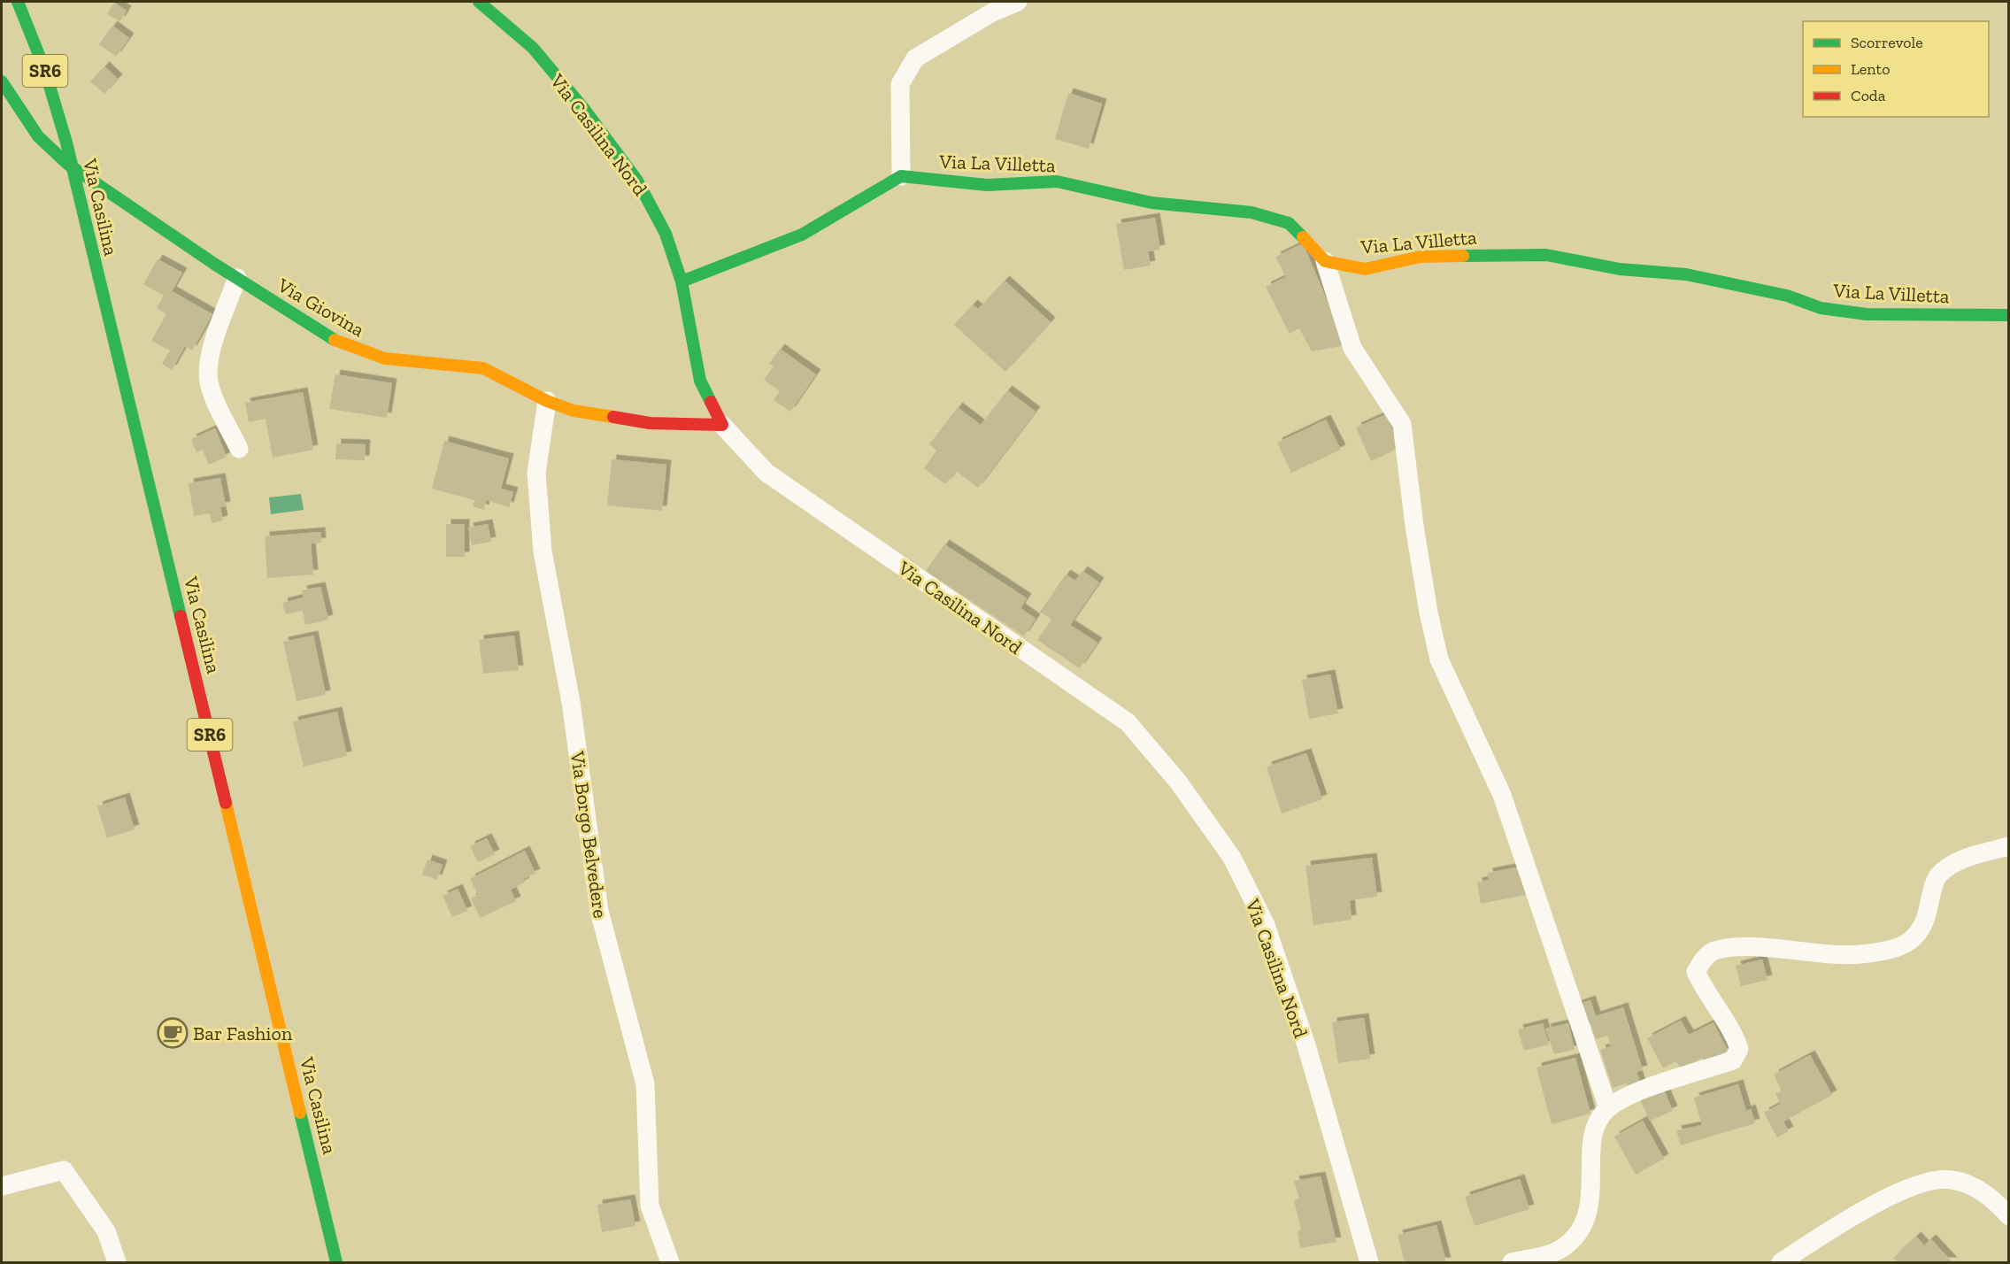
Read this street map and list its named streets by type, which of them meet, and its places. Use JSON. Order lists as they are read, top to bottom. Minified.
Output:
{"streets":{"street":["SR6","Via Casilina Nord","Via La Villetta","Via Casilina","Via Giovina","Via Borgo Belvedere"]},"crossings":[["Via Casilina Nord","Via Giovina"],["Via Giovina","Via Borgo Belvedere"]],"places":{"cafe":["Bar Fashion"]},"legend":["Scorrevole","Lento","Coda"]}
